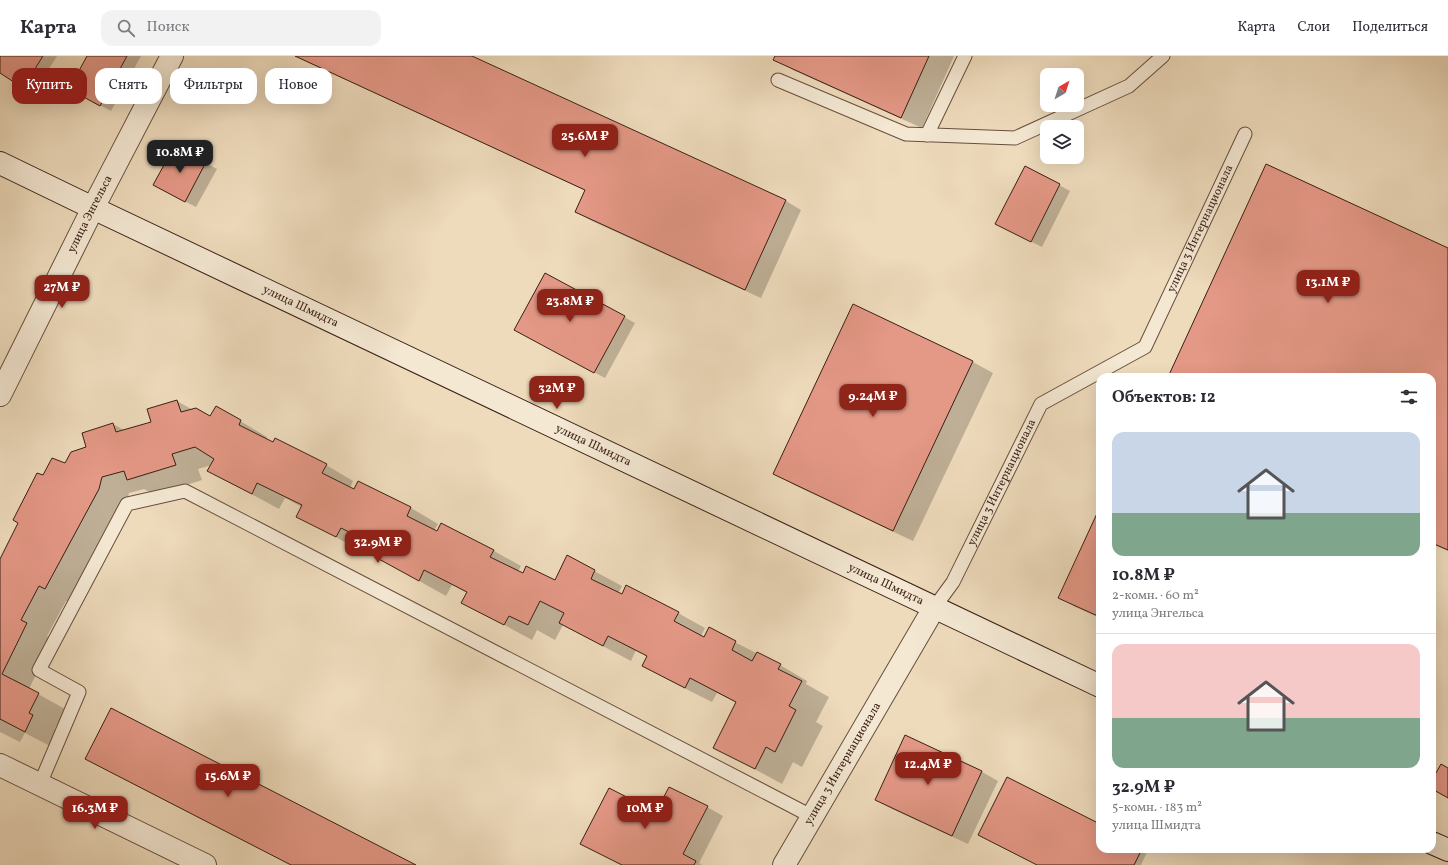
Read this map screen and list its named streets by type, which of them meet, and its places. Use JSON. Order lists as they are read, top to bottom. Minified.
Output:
{"streets":{"main road":["улица Энгельса","улица 3 Интернационала","улица Шмидта"]},"crossings":[["улица Энгельса","улица Шмидта"],["улица 3 Интернационала","улица Шмидта"]],"north":"top right","page":{"header":"Карта","search":"Поиск","nav":["Карта","Слои","Поделиться"],"chip":["Купить","Снять","Фильтры","Новое"],"price":["25.6M ₽","10.8M ₽","13.1M ₽","27M ₽","23.8M ₽","32M ₽","9.24M ₽","32.9M ₽","12.4M ₽","15.6M ₽","16.3M ₽","10M ₽"],"heading":"Объектов: 12","list":[{"name":"10.8M ₽","note":"2-комн. · 60 m² · улица Энгельса"},{"name":"32.9M ₽","note":"5-комн. · 183 m² · улица Шмидта"}]}}
